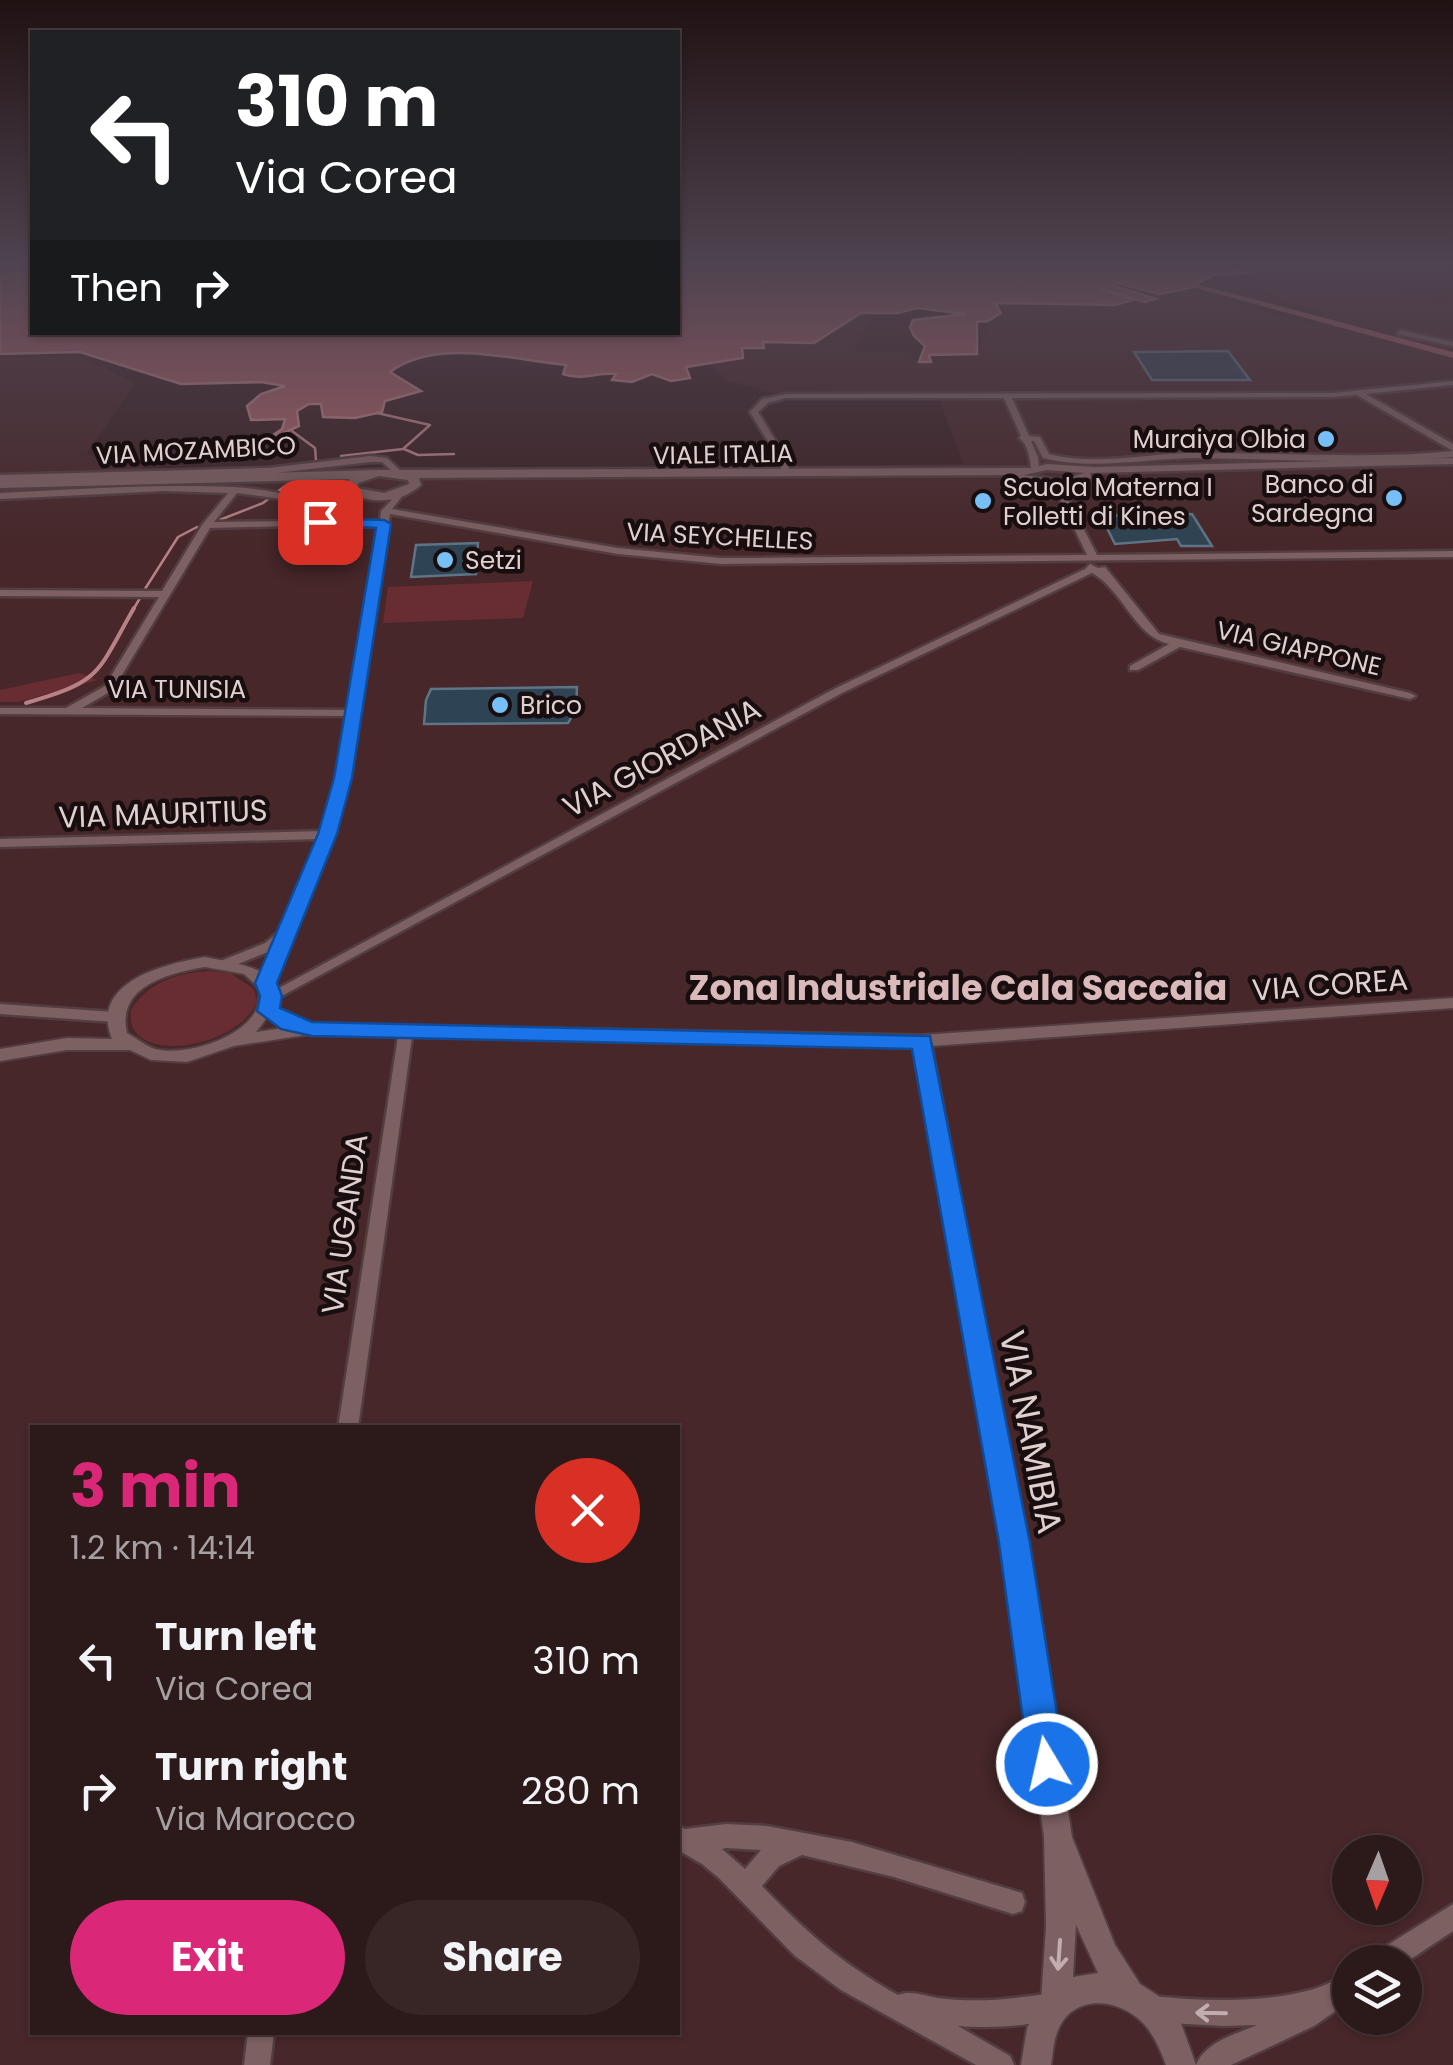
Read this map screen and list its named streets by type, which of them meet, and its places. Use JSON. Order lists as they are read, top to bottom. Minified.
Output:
{"streets":{"main road":["VIALE ITALIA"],"street":["VIA MOZAMBICO","VIA SEYCHELLES","VIA GIAPPONE","VIA TUNISIA","VIA GIORDANIA","VIA MAURITIUS","VIA COREA","VIA UGANDA","VIA NAMIBIA"]},"crossings":[["VIA MOZAMBICO","VIALE ITALIA"],["VIA SEYCHELLES","VIA GIAPPONE"],["VIA SEYCHELLES","VIA GIORDANIA"],["VIA GIAPPONE","VIA GIORDANIA"],["VIA COREA","VIA UGANDA"],["VIA COREA","VIA NAMIBIA"]],"districts":["Zona Industriale Cala Saccaia"],"places":["Muraiya Olbia","Banco di Sardegna","Scuola Materna I Folletti di Kines","Setzi","Brico"],"north":"bottom","page":{"turn":["310 m","Via Corea"],"then":"Then","heading":["3 min","1.2 km · 14:14"],"list":[{"name":"Turn left","note":"Via Corea","value":"310 m"},{"name":"Turn right","note":"Via Marocco","value":"280 m"}],"buttons":["Exit","Share"]}}
